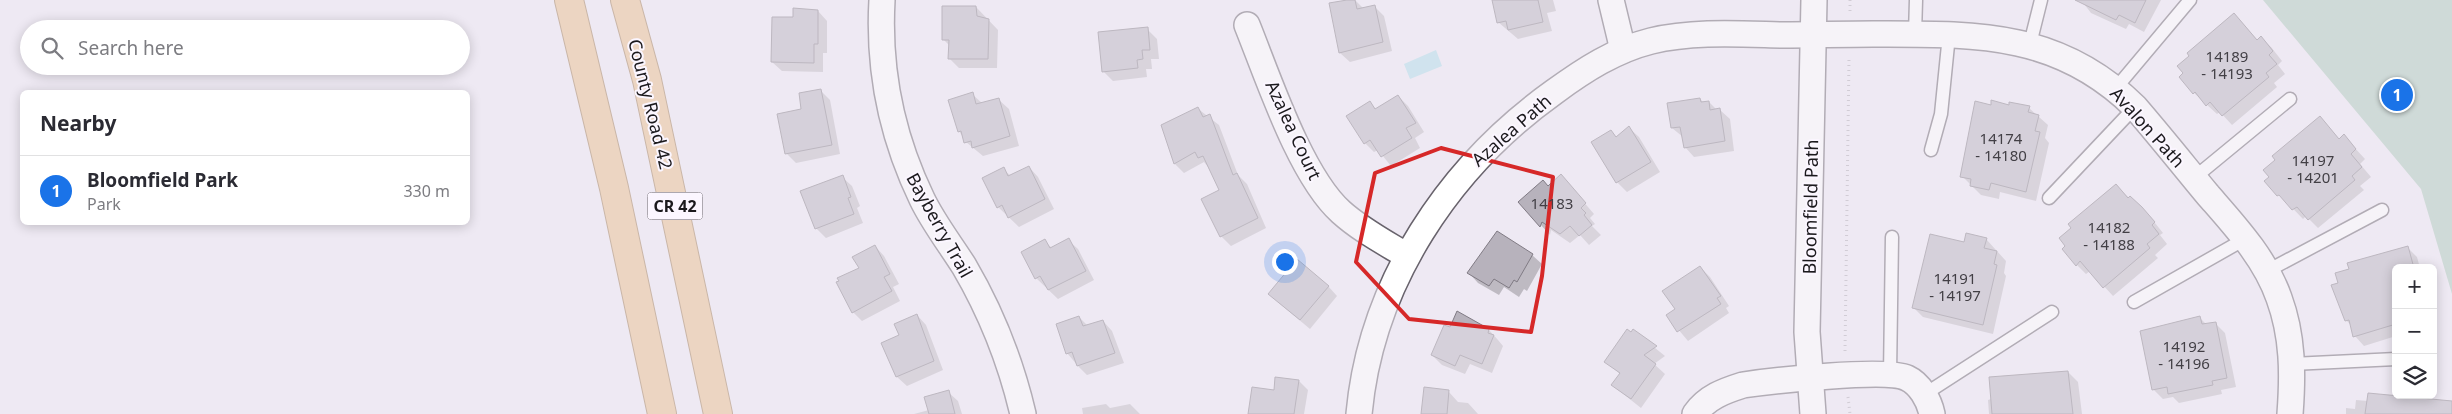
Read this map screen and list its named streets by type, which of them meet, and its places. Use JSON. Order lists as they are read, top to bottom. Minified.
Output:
{"streets":{"highway":["County Road 42","CR 42"],"street":["Avalon Path","Azalea Court","Azalea Path","Bloomfield Path","Bayberry Trail"]},"crossings":[["Avalon Path","Azalea Path"],["Avalon Path","Bloomfield Path"],["Azalea Court","Azalea Path"],["Azalea Path","Bloomfield Path"]],"house_numbers":["14189 - 14193","14174 - 14180","14197 - 14201","14183","14182 - 14188","14191 - 14197","14192 - 14196"],"page":{"search":"Search here","pins":"1","heading":"Nearby","list":[{"mark":"1","name":"Bloomfield Park","note":"Park","value":"330 m"}],"map_buttons":["+","−"]}}
